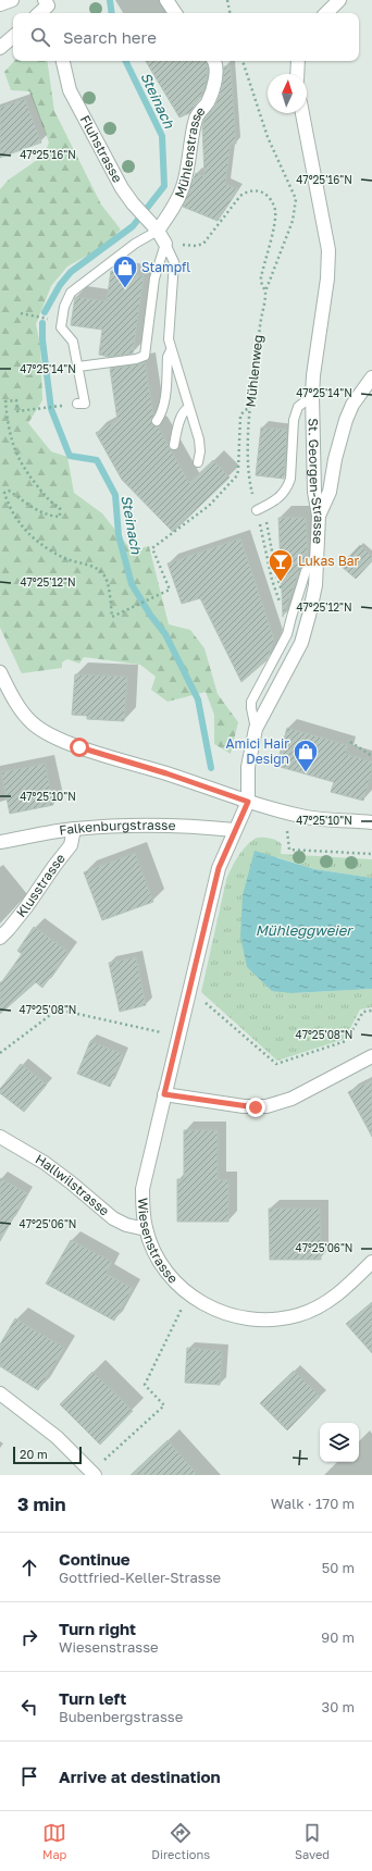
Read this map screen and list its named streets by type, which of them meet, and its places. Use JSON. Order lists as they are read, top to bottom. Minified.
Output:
{"streets":{"street":["Fluhstrasse","Mühlenstrasse","St. Georgen-Strasse","Falkenburgstrasse","Klusstrasse","Hallwilstrasse","Wiesenstrasse"],"path":["Mühlenweg"]},"crossings":[["Fluhstrasse","Mühlenstrasse"],["St. Georgen-Strasse","Wiesenstrasse"],["Falkenburgstrasse","Klusstrasse"],["Falkenburgstrasse","Wiesenstrasse"],["Hallwilstrasse","Wiesenstrasse"]],"water":["Steinach","Mühleggweier"],"places":{"shop":["Stampfl","Amici Hair Design"],"bar":["Lukas Bar"]},"scale_bar":"20 m","north":"top","page":{"search":"Search here","scale":"20 m","heading":["3 min","Walk · 170 m"],"list":[["Continue","Gottfried-Keller-Strasse","50 m"],["Turn right","Wiesenstrasse","90 m"],["Turn left","Bubenbergstrasse","30 m"],"Arrive at destination"],"nav":["Map","Directions","Saved"]},"coordinates":["47°25'16\"N","47°25'14\"N","47°25'12\"N","47°25'10\"N","47°25'08\"N","47°25'06\"N"]}
